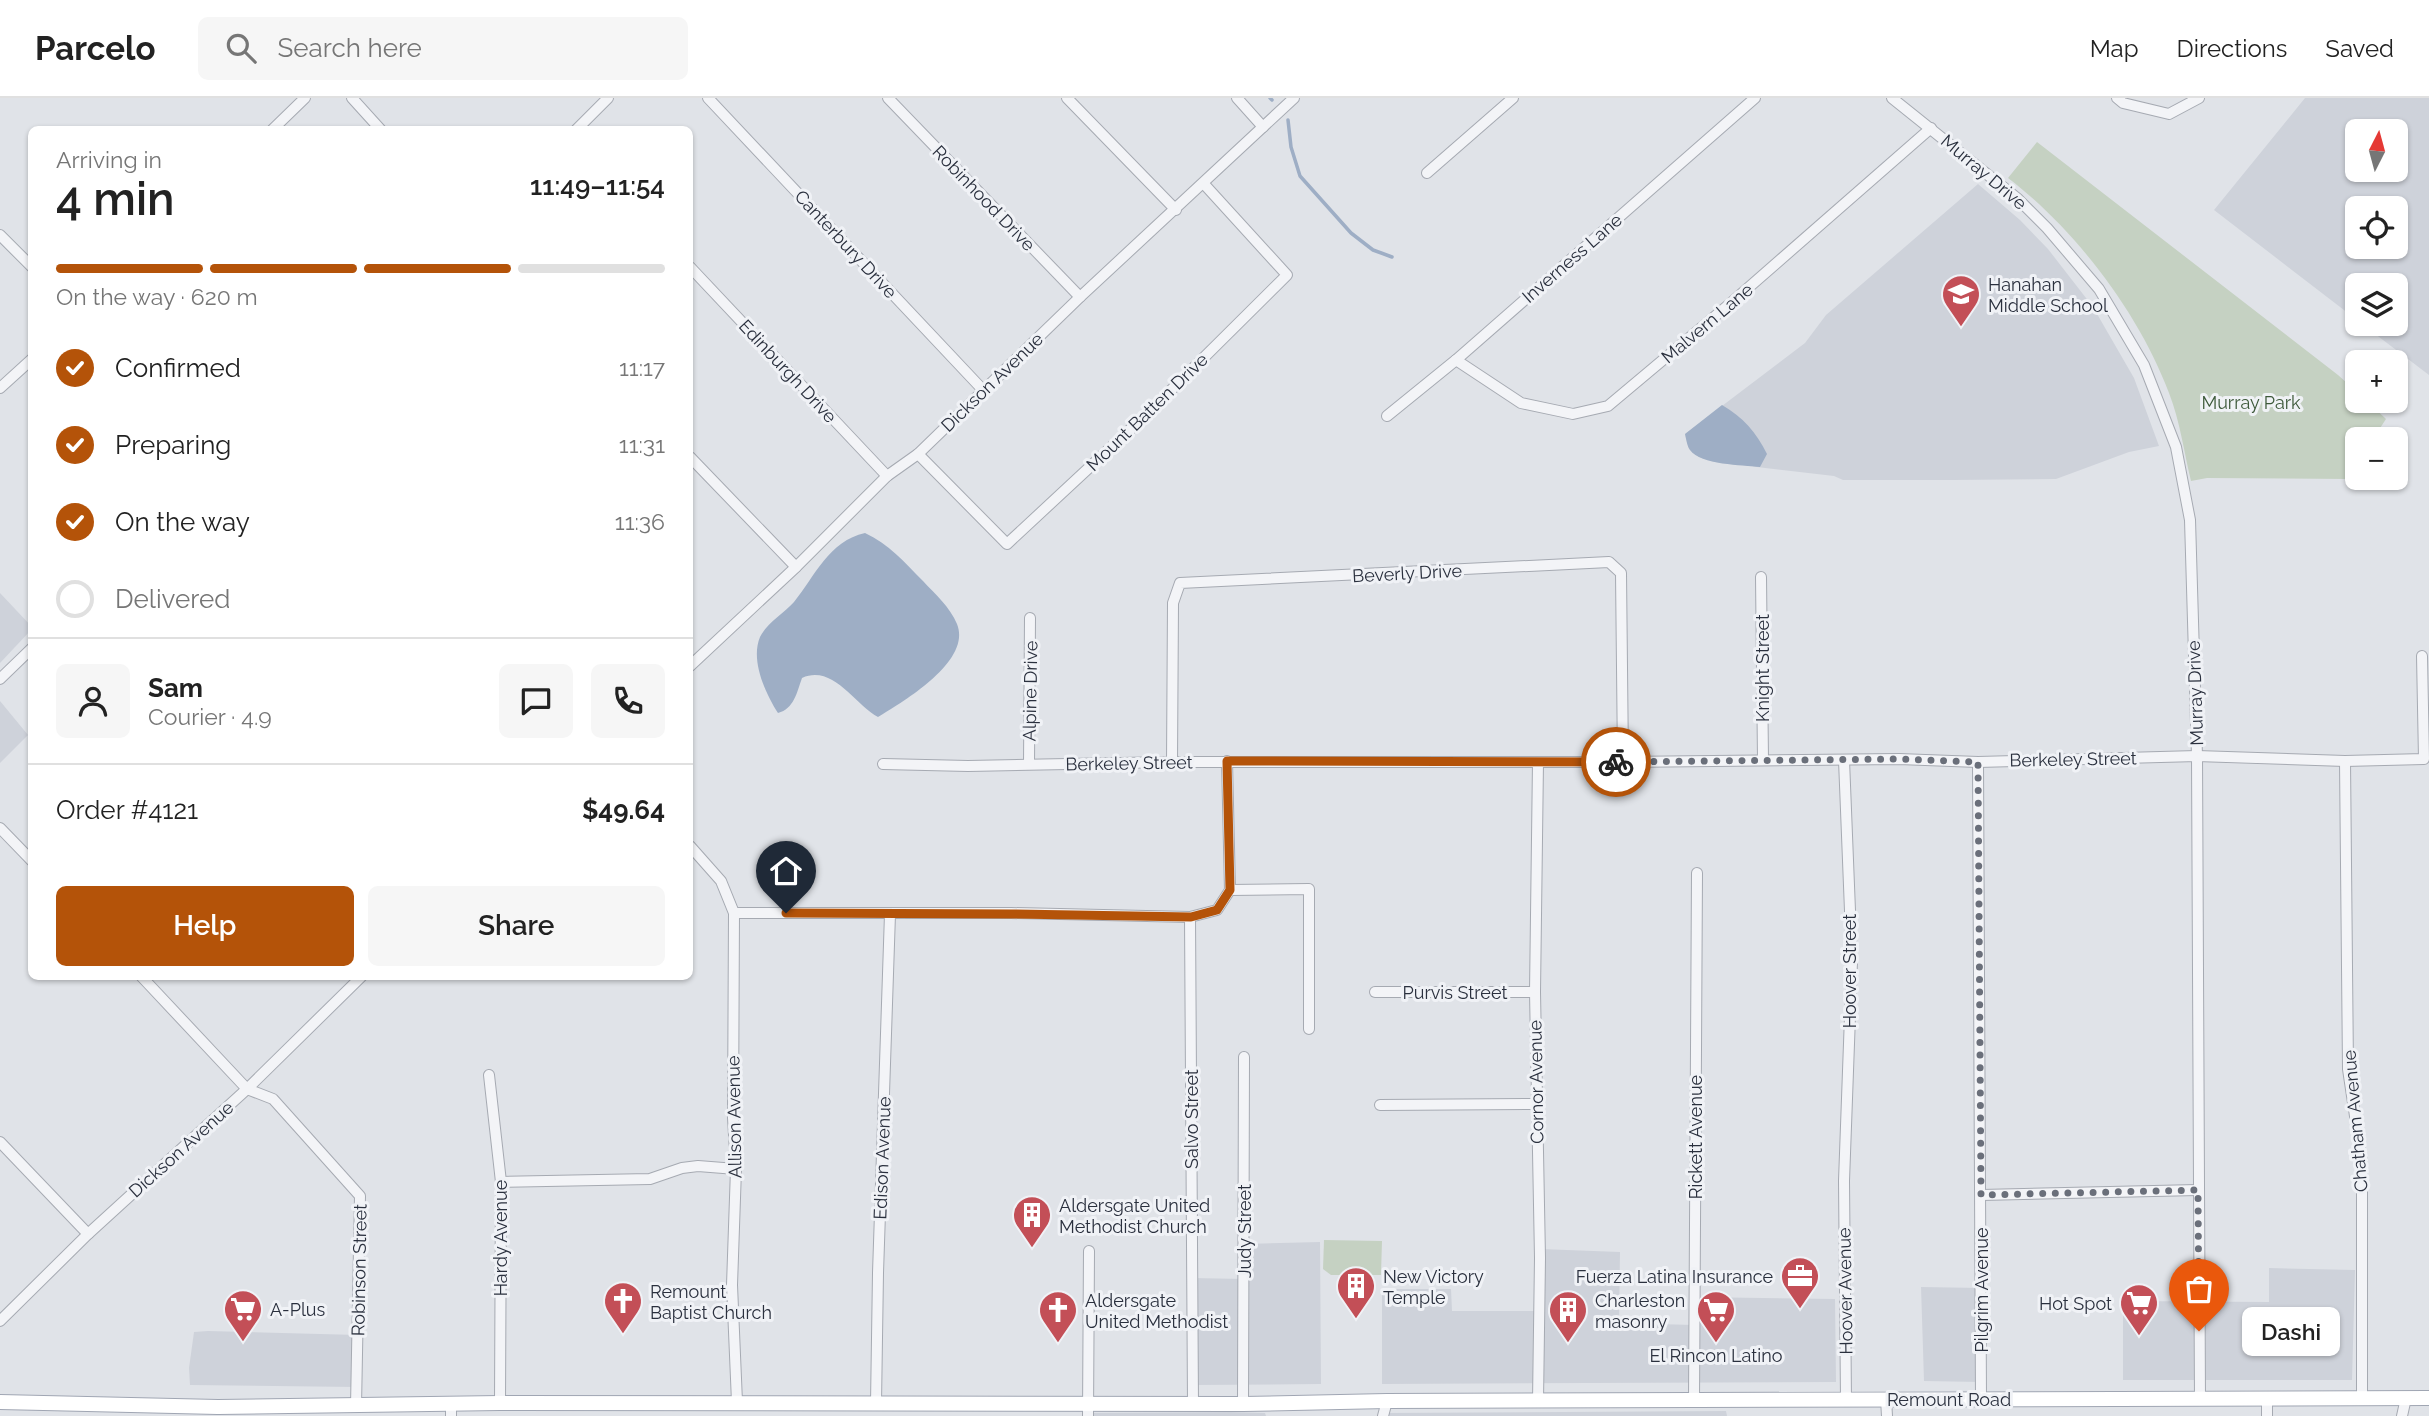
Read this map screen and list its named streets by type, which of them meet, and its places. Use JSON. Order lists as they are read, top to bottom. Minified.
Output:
{"streets":{"main road":["Remount Road"],"street":["Murray Drive","Robinhood Drive","Canterbury Drive","Inverness Lane","Malvern Lane","Edinburgh Drive","Dickson Avenue","Mount Batten Drive","Beverly Drive","Knight Street","Alpine Drive","Berkeley Street","Hoover Street","Purvis Street","Cornor Avenue","Allison Avenue","Salvo Street","Chatham Avenue","Rickett Avenue","Edison Avenue","Judy Street","Hardy Avenue","Robinson Street","Pilgrim Avenue","Hoover Avenue"]},"crossings":[["Murray Drive","Malvern Lane"],["Murray Drive","Berkeley Street"],["Murray Drive","Remount Road"],["Robinhood Drive","Dickson Avenue"],["Canterbury Drive","Dickson Avenue"],["Inverness Lane","Malvern Lane"],["Edinburgh Drive","Dickson Avenue"],["Dickson Avenue","Mount Batten Drive"],["Dickson Avenue","Robinson Street"],["Beverly Drive","Berkeley Street"],["Knight Street","Berkeley Street"],["Alpine Drive","Berkeley Street"],["Berkeley Street","Hoover Street"],["Berkeley Street","Cornor Avenue"],["Berkeley Street","Chatham Avenue"],["Berkeley Street","Pilgrim Avenue"],["Hoover Street","Hoover Avenue"],["Purvis Street","Cornor Avenue"],["Cornor Avenue","Remount Road"],["Allison Avenue","Remount Road"],["Salvo Street","Remount Road"],["Chatham Avenue","Remount Road"],["Rickett Avenue","Remount Road"],["Edison Avenue","Remount Road"],["Judy Street","Remount Road"],["Hardy Avenue","Remount Road"],["Robinson Street","Remount Road"],["Pilgrim Avenue","Remount Road"],["Hoover Avenue","Remount Road"]],"parks":["Murray Park"],"places":{"school or university":["Hanahan Middle School"],"building":["Aldersgate United Methodist Church","New Victory Temple","Charleston masonry"],"office":["Fuerza Latina Insurance"],"other":["Dashi"],"church":["Remount Baptist Church","Aldersgate United Methodist"],"supermarket":["Hot Spot","A-Plus","El Rincon Latino"]},"north":"top","page":{"header":"Parcelo","search":"Search here","nav":["Map","Directions","Saved"],"map_buttons":["+","−"],"heading":["4 min","Arriving in","11:49–11:54"],"panel":["Sam","Courier · 4.9","Order #4121","$49.64"],"bar":"On the way · 620 m","list":[["Confirmed","11:17"],["Preparing","11:31"],["On the way","11:36"],"Delivered"],"buttons":["Help","Share"],"bubble":"Dashi"}}
